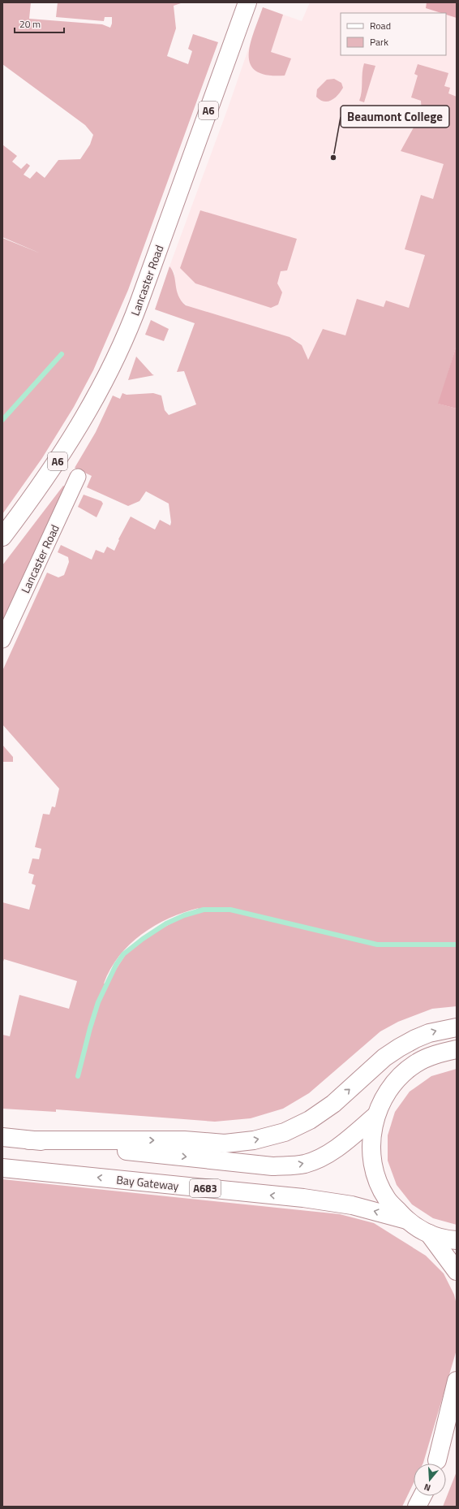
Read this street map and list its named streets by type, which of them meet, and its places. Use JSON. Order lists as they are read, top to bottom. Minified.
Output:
{"streets":{"main road":["A6","Lancaster Road","Bay Gateway","A683"]},"places":["Beaumont College"],"legend":["Road","Park"],"scale_bar":"20 m","north":"bottom"}
